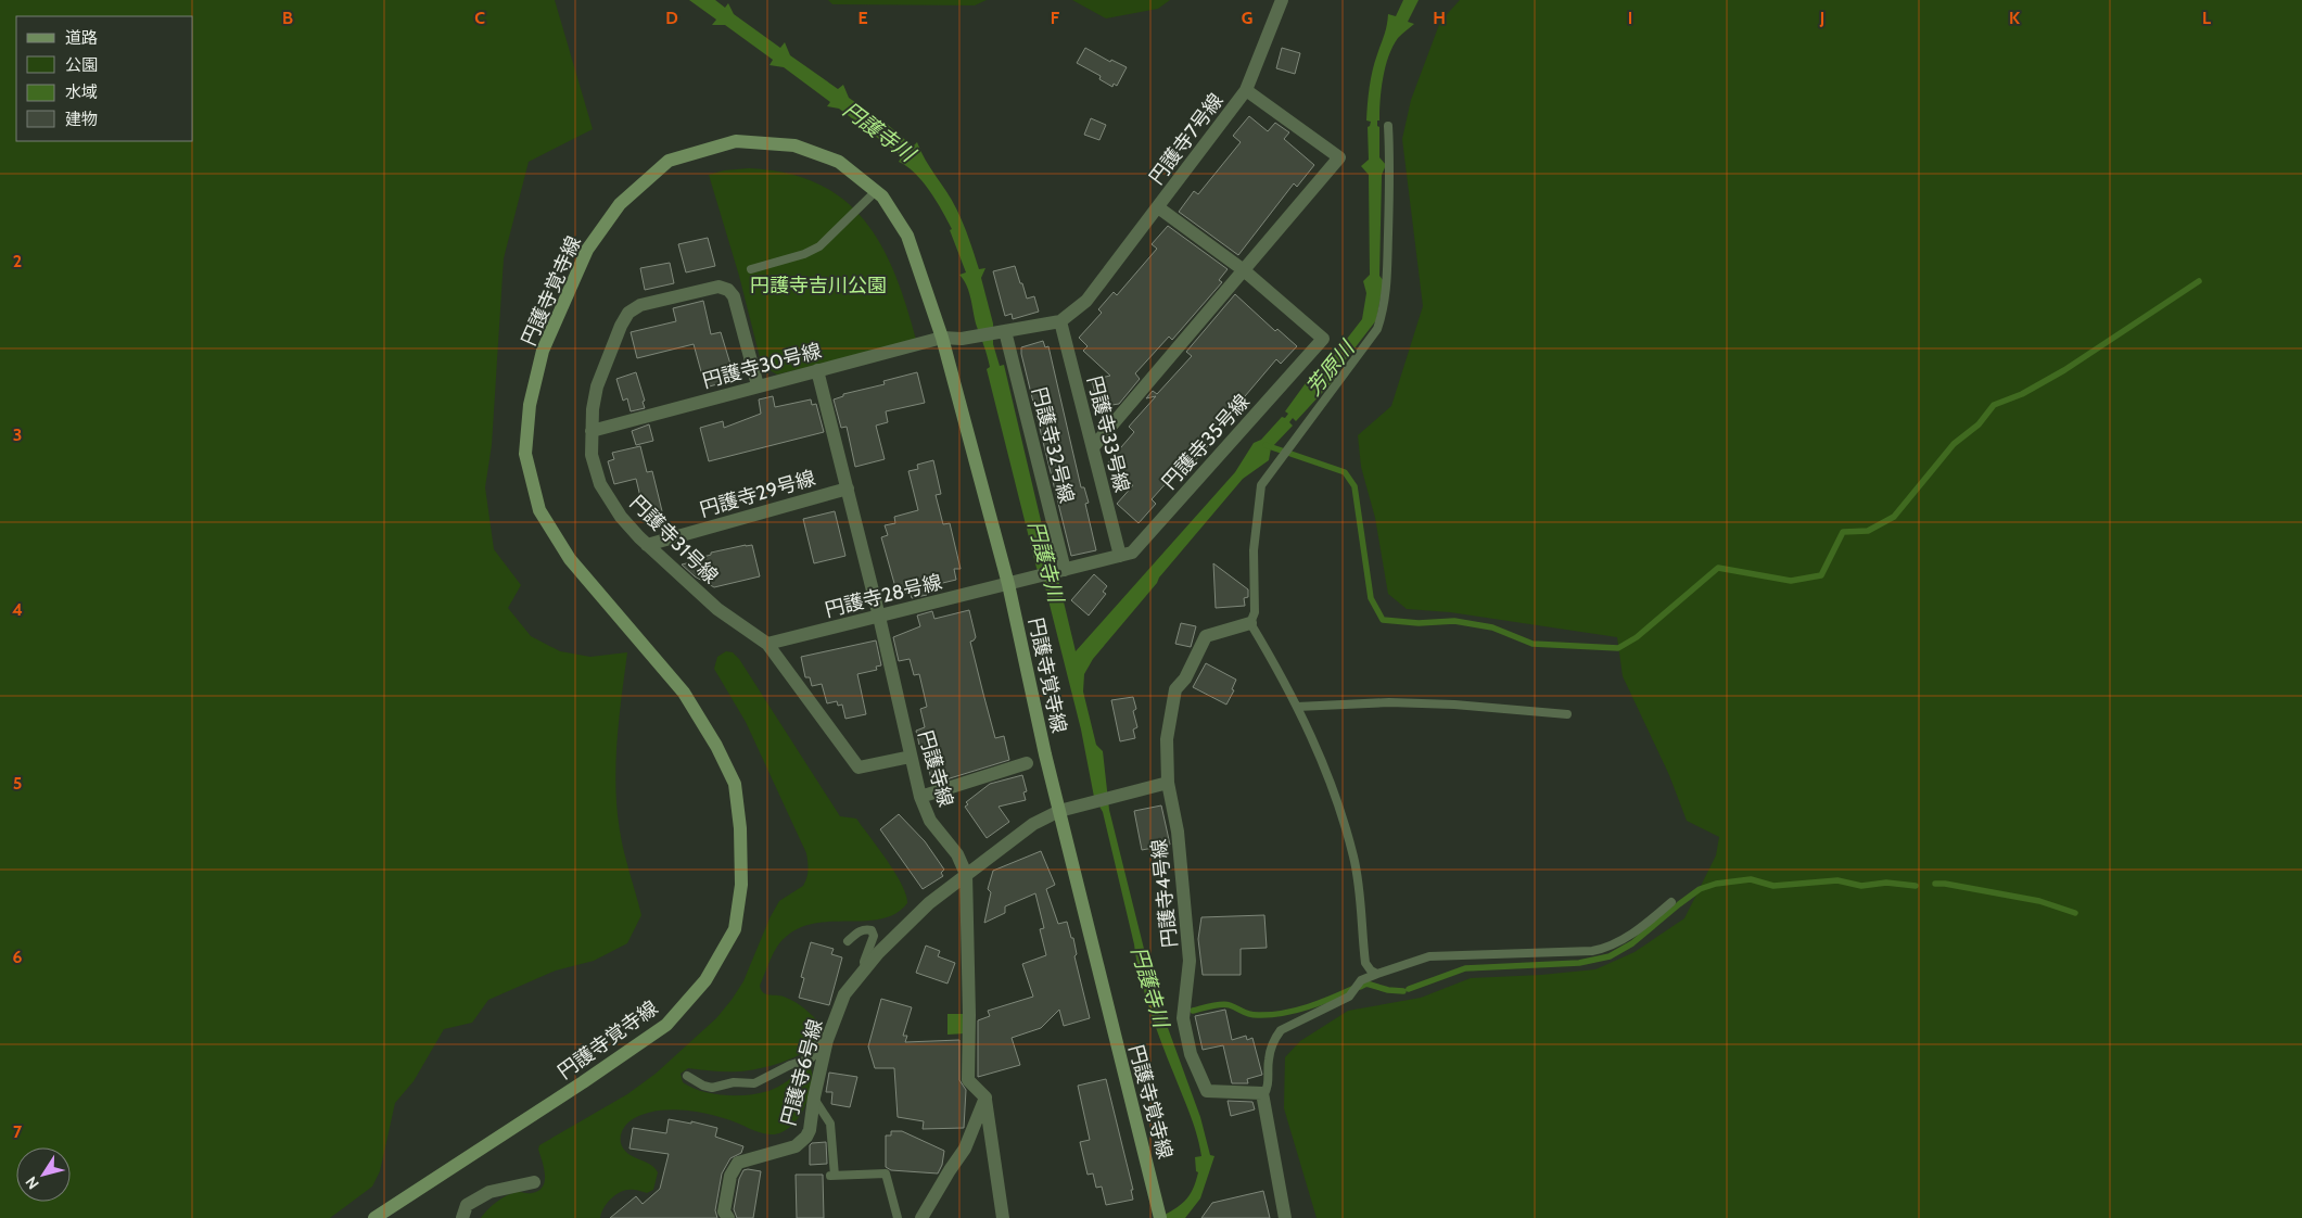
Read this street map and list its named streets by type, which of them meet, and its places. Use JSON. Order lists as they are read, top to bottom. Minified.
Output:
{"streets":{"street":["円護寺7号線","円護寺覚寺線","円護寺30号線","円護寺33号線","円護寺35号線","円護寺32号線","円護寺29号線","円護寺31号線","円護寺28号線","円護寺線","円護寺4号線","円護寺6号線"]},"crossings":[["円護寺7号線","円護寺覚寺線"],["円護寺7号線","円護寺30号線"],["円護寺7号線","円護寺33号線"],["円護寺7号線","円護寺35号線"],["円護寺7号線","円護寺32号線"],["円護寺覚寺線","円護寺30号線"],["円護寺覚寺線","円護寺35号線"],["円護寺覚寺線","円護寺28号線"],["円護寺覚寺線","円護寺6号線"],["円護寺30号線","円護寺31号線"],["円護寺30号線","円護寺線"],["円護寺33号線","円護寺35号線"],["円護寺35号線","円護寺32号線"],["円護寺35号線","円護寺28号線"],["円護寺29号線","円護寺31号線"],["円護寺29号線","円護寺線"],["円護寺31号線","円護寺28号線"],["円護寺31号線","円護寺線"],["円護寺28号線","円護寺線"],["円護寺線","円護寺6号線"]],"water":["円護寺川","芳原川"],"parks":["円護寺吉川公園"],"legend":["道路","公園","水域","建物"],"north":"bottom left","grid":{"columns":["B","C","D","E","F","G","H","I","J","K","L"],"rows":["2","3","4","5","6","7"]}}
